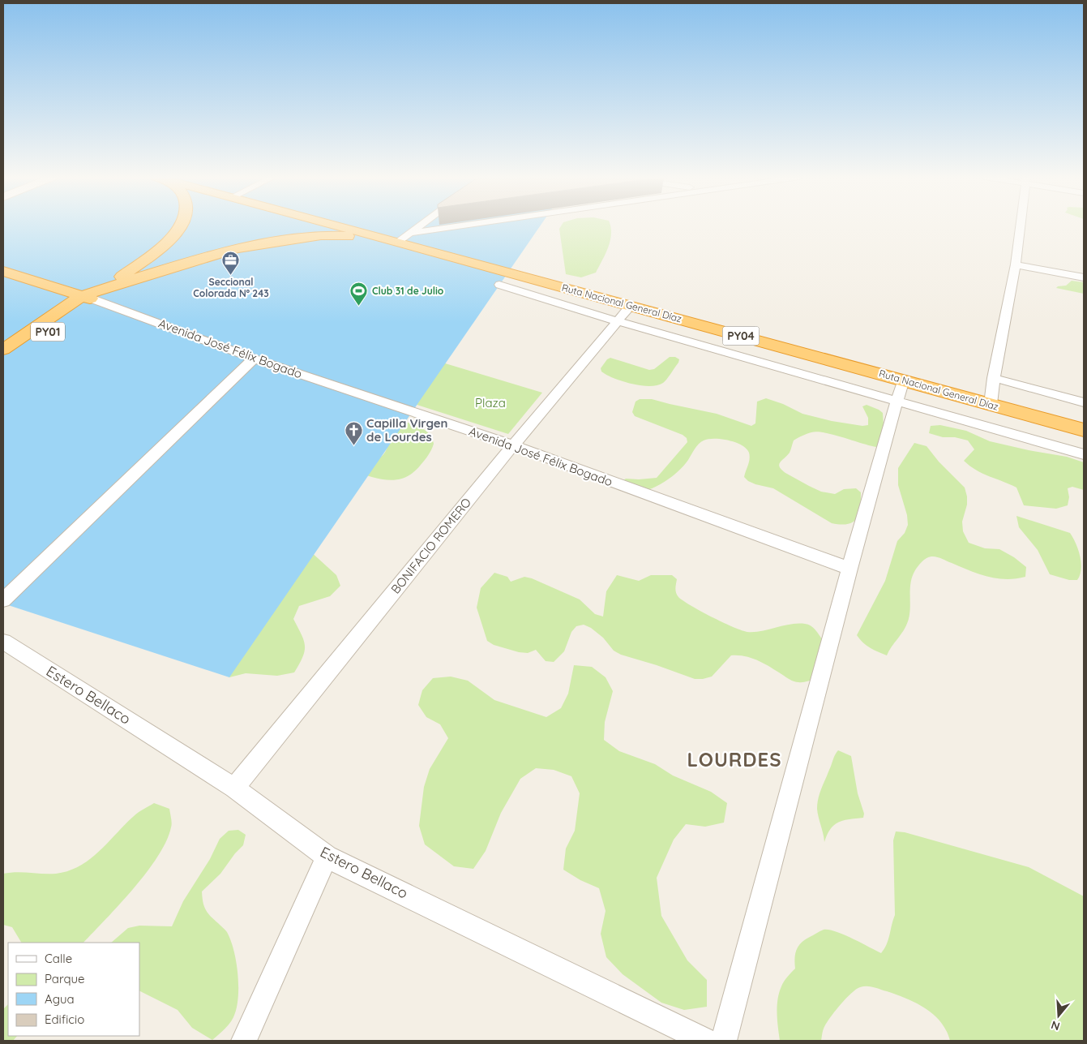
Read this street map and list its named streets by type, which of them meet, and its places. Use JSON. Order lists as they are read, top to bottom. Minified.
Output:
{"streets":{"highway":["Ruta Nacional General Díaz","PY01","PY04","Avenida José Félix Bogado"],"street":["BONIFACIO ROMERO","Estero Bellaco"]},"crossings":[["Ruta Nacional General Díaz","BONIFACIO ROMERO"],["PY01","Avenida José Félix Bogado"],["Avenida José Félix Bogado","BONIFACIO ROMERO"],["BONIFACIO ROMERO","Estero Bellaco"]],"districts":["LOURDES"],"parks":["Plaza"],"places":{"office":["Seccional Colorada Nº 243"],"sports":["Club 31 de Julio"],"church":["Capilla Virgen de Lourdes"]},"legend":["Calle","Parque","Agua","Edificio"],"north":"bottom"}
